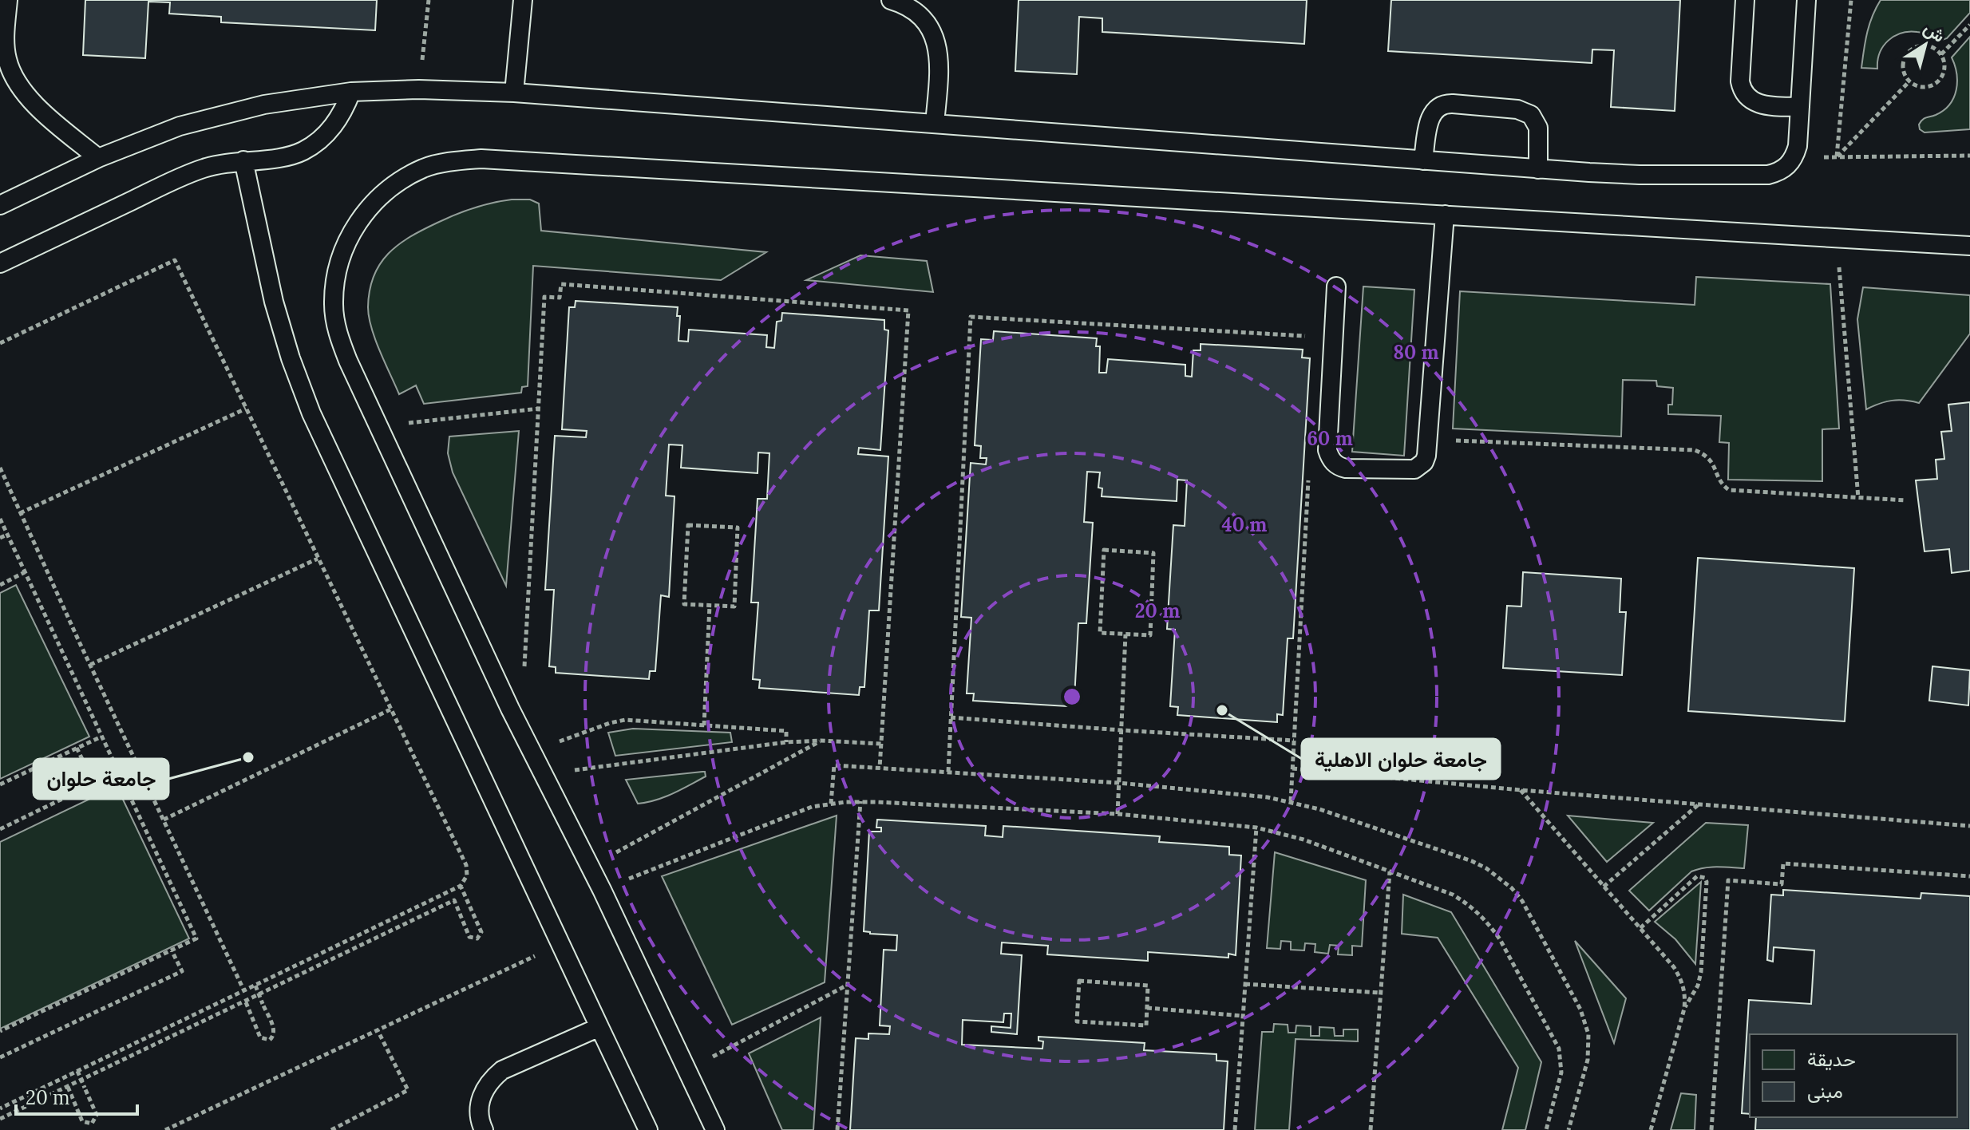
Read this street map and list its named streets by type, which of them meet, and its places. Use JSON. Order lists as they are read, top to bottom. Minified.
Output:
{"places":["جامعة حلوان الاهلية","جامعة حلوان"],"legend":["حديقة","مبنى"],"scale_bar":"20 m","north":"top right","rings":["80 m","60 m","40 m","20 m"]}
